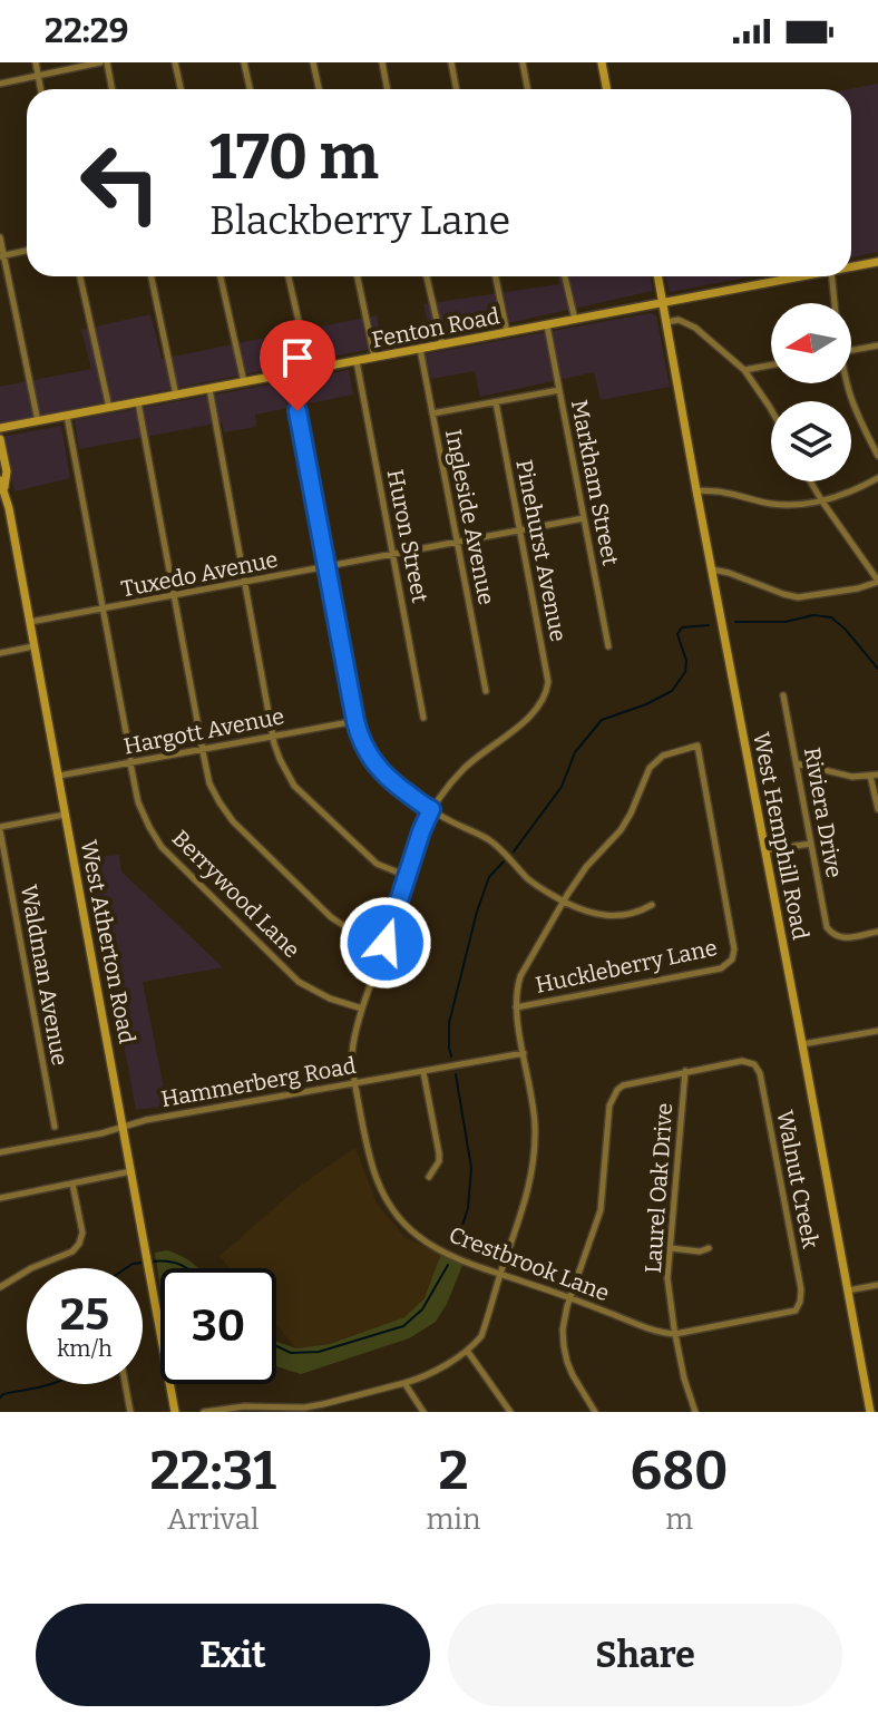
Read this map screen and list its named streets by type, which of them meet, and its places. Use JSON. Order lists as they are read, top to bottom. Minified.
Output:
{"streets":{"street":["Fenton Road","Markham Street","Ingleside Avenue","Huron Street","Pinehurst Avenue","Tuxedo Avenue","Hargott Avenue","Riviera Drive","West Hemphill Road","Berrywood Lane","West Atherton Road","Huckleberry Lane","Waldman Avenue","Hammerberg Road","Walnut Creek","Laurel Oak Drive","Crestbrook Lane"]},"crossings":[["Fenton Road","Markham Street"],["Fenton Road","Ingleside Avenue"],["Fenton Road","Huron Street"],["Fenton Road","West Hemphill Road"],["Fenton Road","Berrywood Lane"],["Markham Street","Tuxedo Avenue"],["Ingleside Avenue","Tuxedo Avenue"],["Huron Street","Tuxedo Avenue"],["Pinehurst Avenue","Tuxedo Avenue"],["Pinehurst Avenue","Crestbrook Lane"],["Tuxedo Avenue","Berrywood Lane"],["Tuxedo Avenue","West Atherton Road"],["Hargott Avenue","Berrywood Lane"],["Hargott Avenue","West Atherton Road"],["Berrywood Lane","Crestbrook Lane"],["West Atherton Road","Hammerberg Road"],["Hammerberg Road","Crestbrook Lane"],["Walnut Creek","Laurel Oak Drive"],["Walnut Creek","Crestbrook Lane"],["Laurel Oak Drive","Crestbrook Lane"]],"north":"left","page":{"status":"22:29","turn":["170 m","Blackberry Lane"],"speed":"25 km/h","limit":"30","eta":["22:31","Arrival","2","min","680","m"],"buttons":["Exit","Share"]}}
